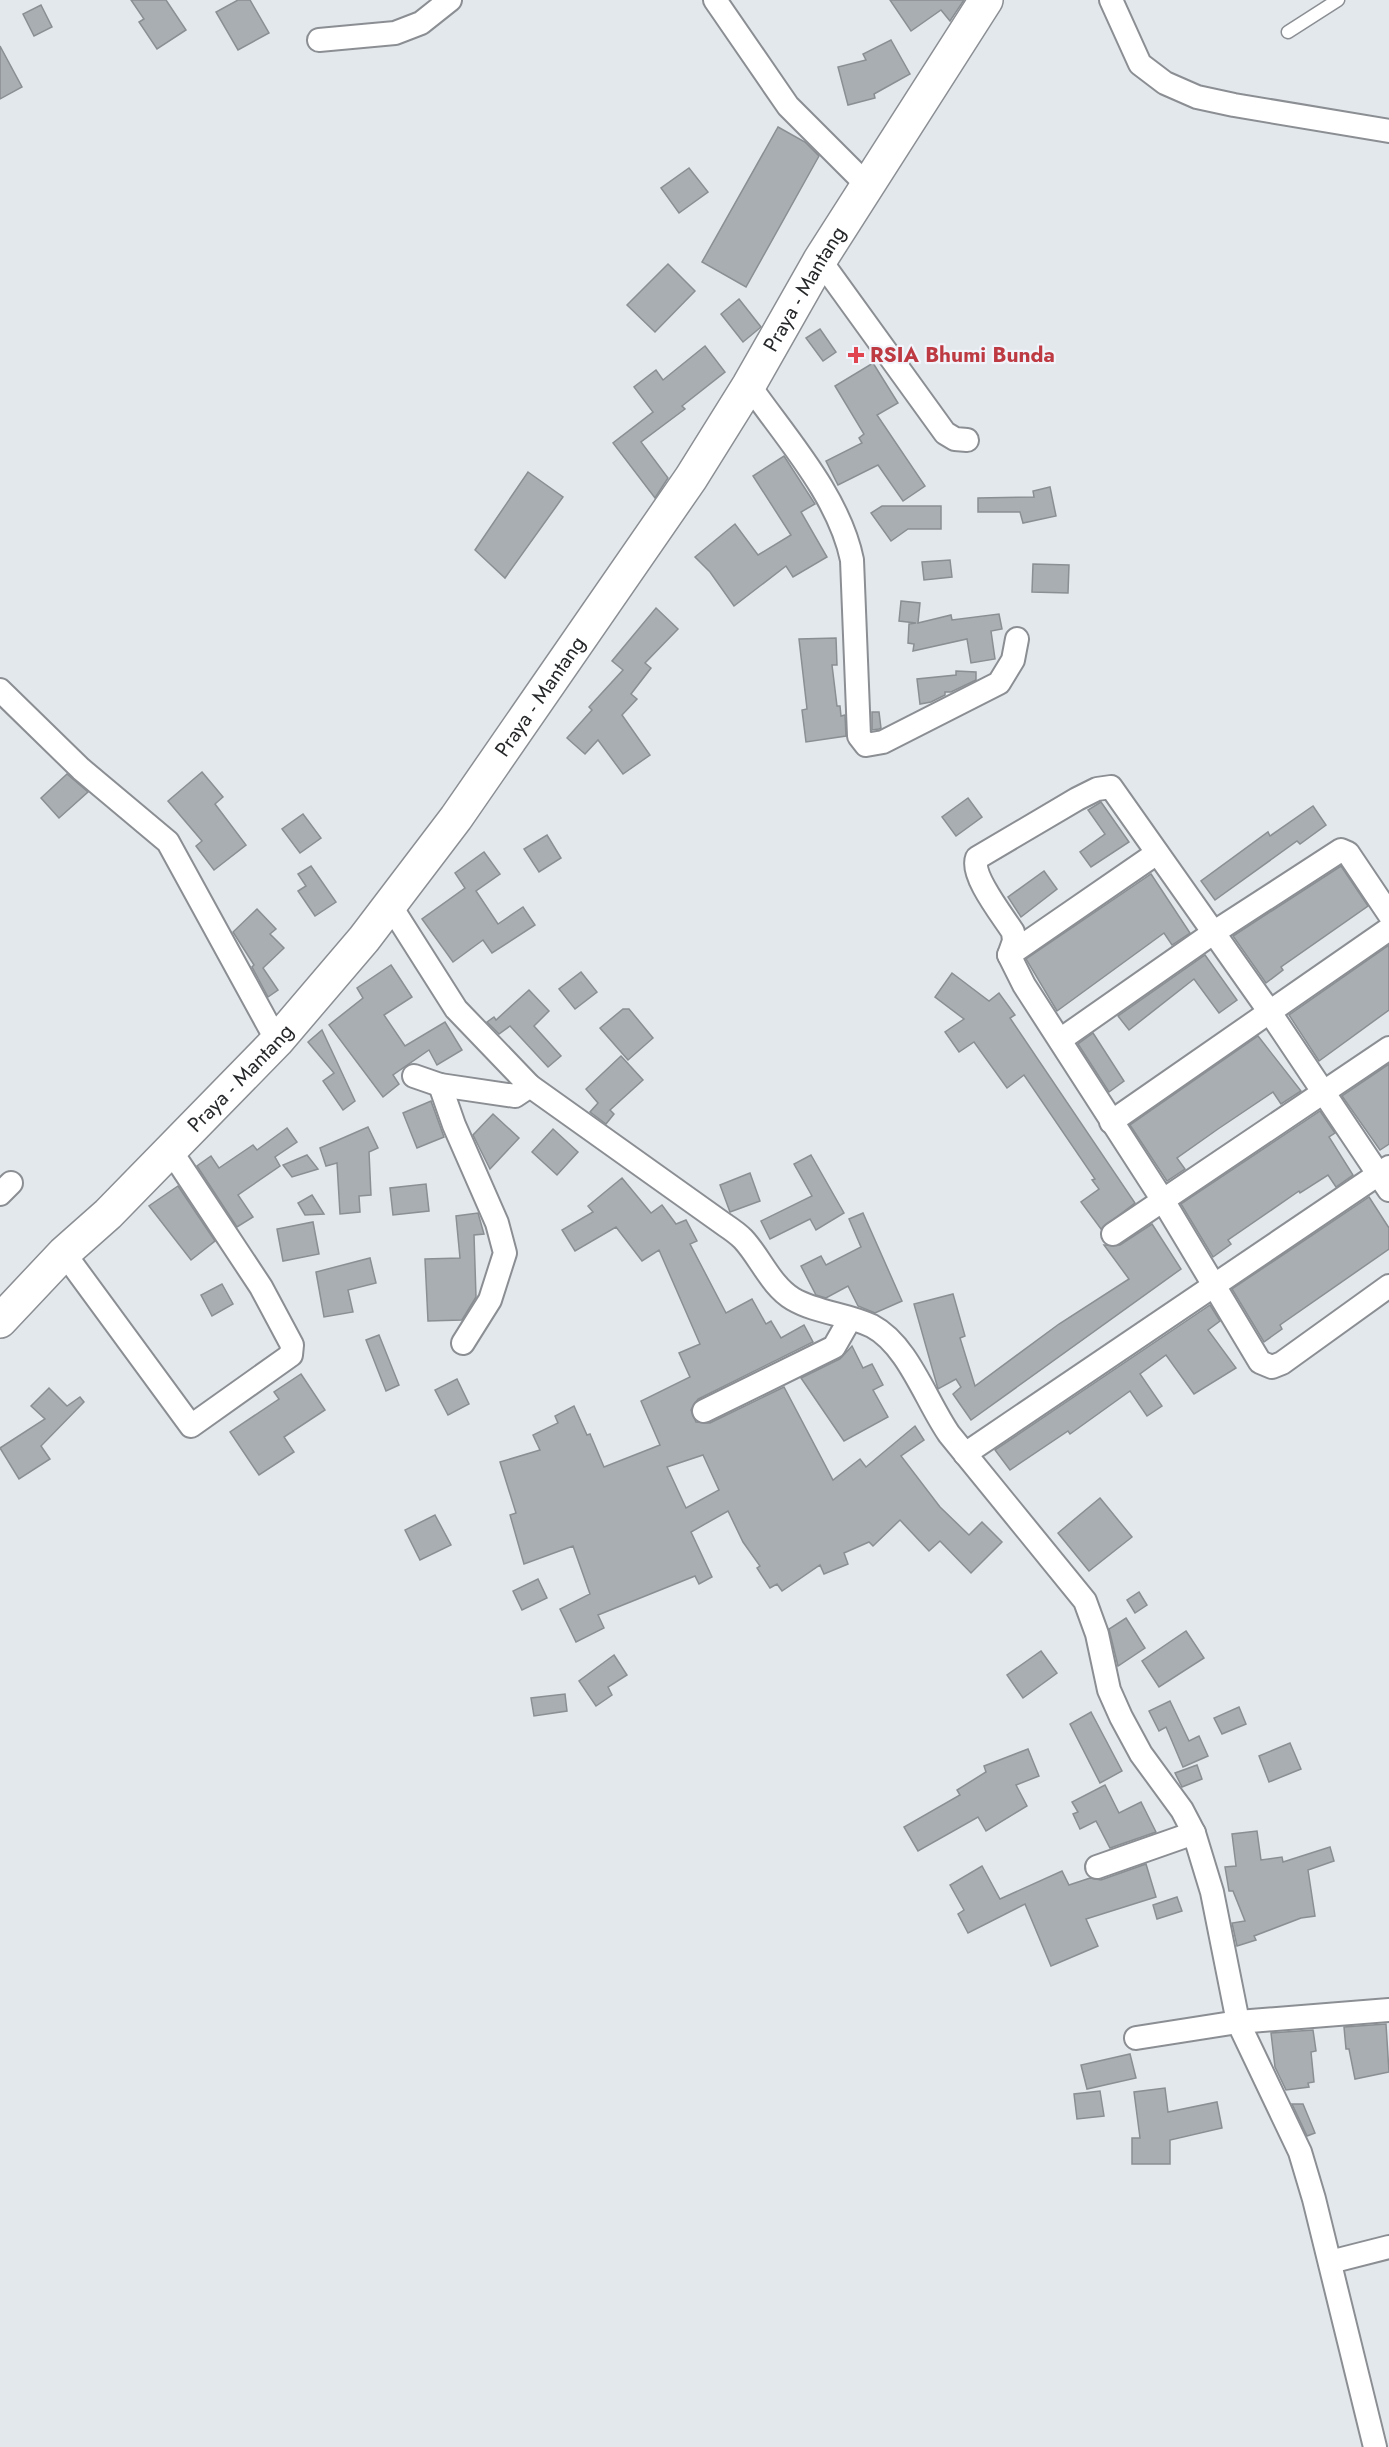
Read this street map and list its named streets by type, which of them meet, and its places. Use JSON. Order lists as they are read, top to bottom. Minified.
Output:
{"streets":{"main road":["Praya - Mantang"]},"places":{"health":["RSIA Bhumi Bunda"]}}
